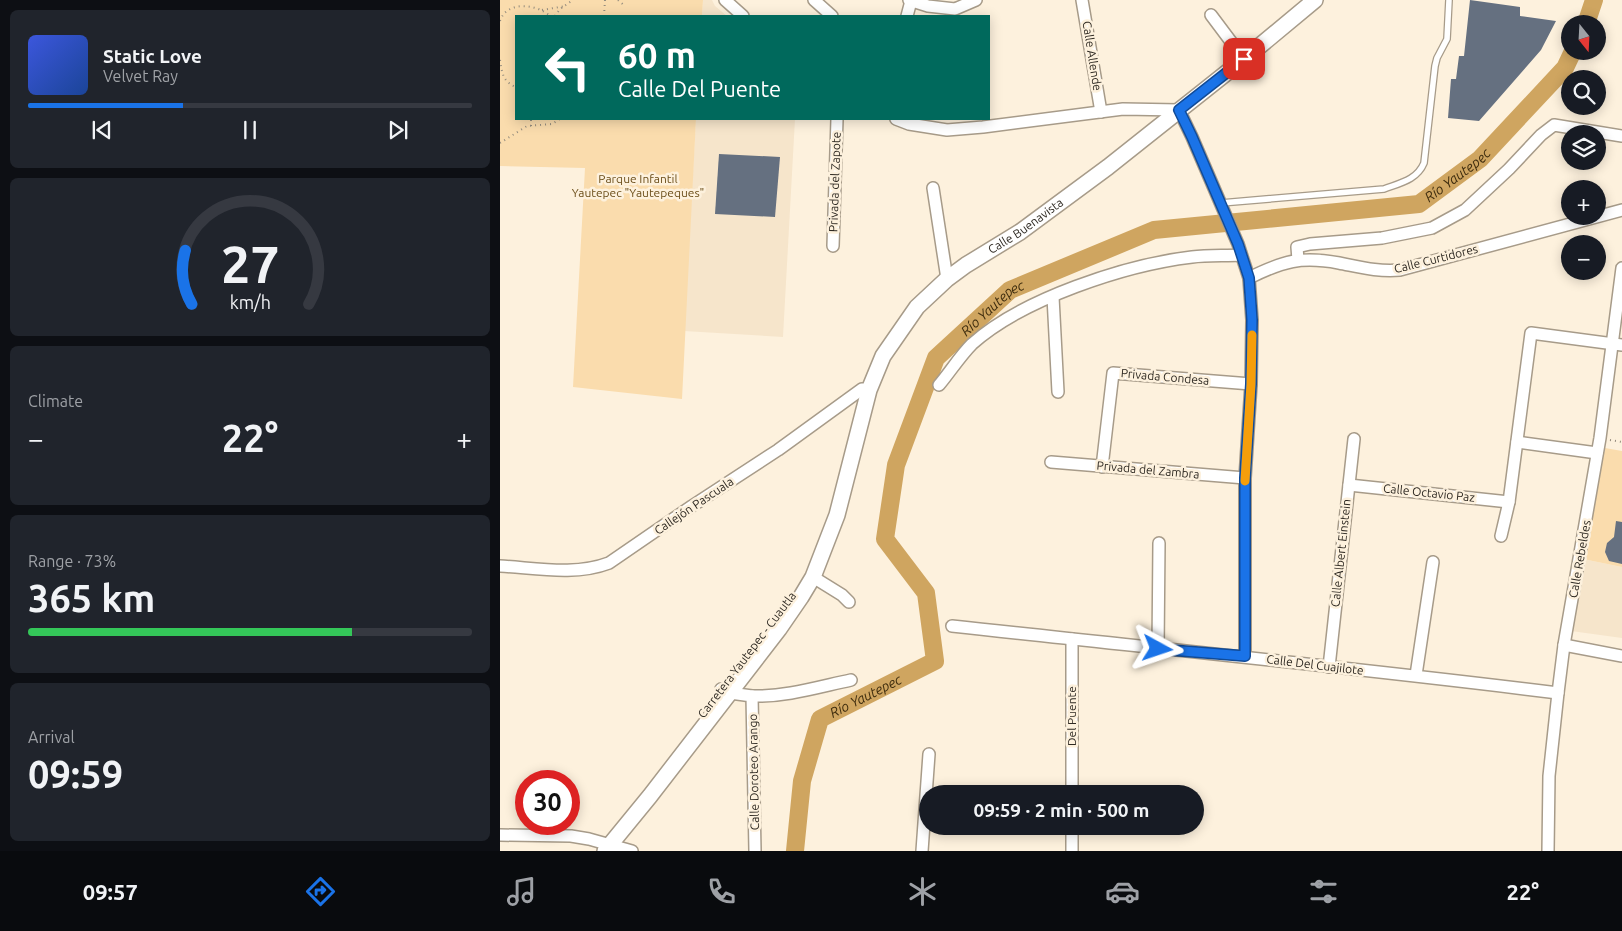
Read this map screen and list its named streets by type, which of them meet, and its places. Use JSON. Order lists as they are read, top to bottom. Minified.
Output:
{"streets":{"main road":["Calle Buenavista","Carretera Yautepec - Cuautla"],"street":["Calle Allende","Privada del Zapote","Calle Curtidores","Privada Condesa","Privada del Zambra","Calle Octavio Paz","Callejón Pascuala","Calle Albert Einstein","Calle Rebeldes","Calle Del Cuajilote","Del Puente","Calle Doroteo Arango"]},"crossings":[["Calle Buenavista","Carretera Yautepec - Cuautla"],["Privada Condesa","Privada del Zambra"],["Calle Octavio Paz","Calle Albert Einstein"],["Callejón Pascuala","Carretera Yautepec - Cuautla"],["Calle Albert Einstein","Calle Del Cuajilote"],["Calle Rebeldes","Calle Del Cuajilote"],["Carretera Yautepec - Cuautla","Calle Doroteo Arango"],["Calle Del Cuajilote","Del Puente"]],"water":["Río Yautepec"],"parks":["Parque Infantil Yautepec \"Yautepeques\""],"north":"bottom","page":{"map_buttons":["+","−"],"turn":["60 m","Calle Del Puente"],"song":["Static Love","Velvet Ray"],"tile":["Climate",["Range · 73%","365 km"],["Arrival","09:59"]],"heat":["−","22°","+"],"limit":"30","trip":"09:59 · 2 min · 500 m","tabs":["09:57","22°"],"gauge":["27","km/h"]}}
